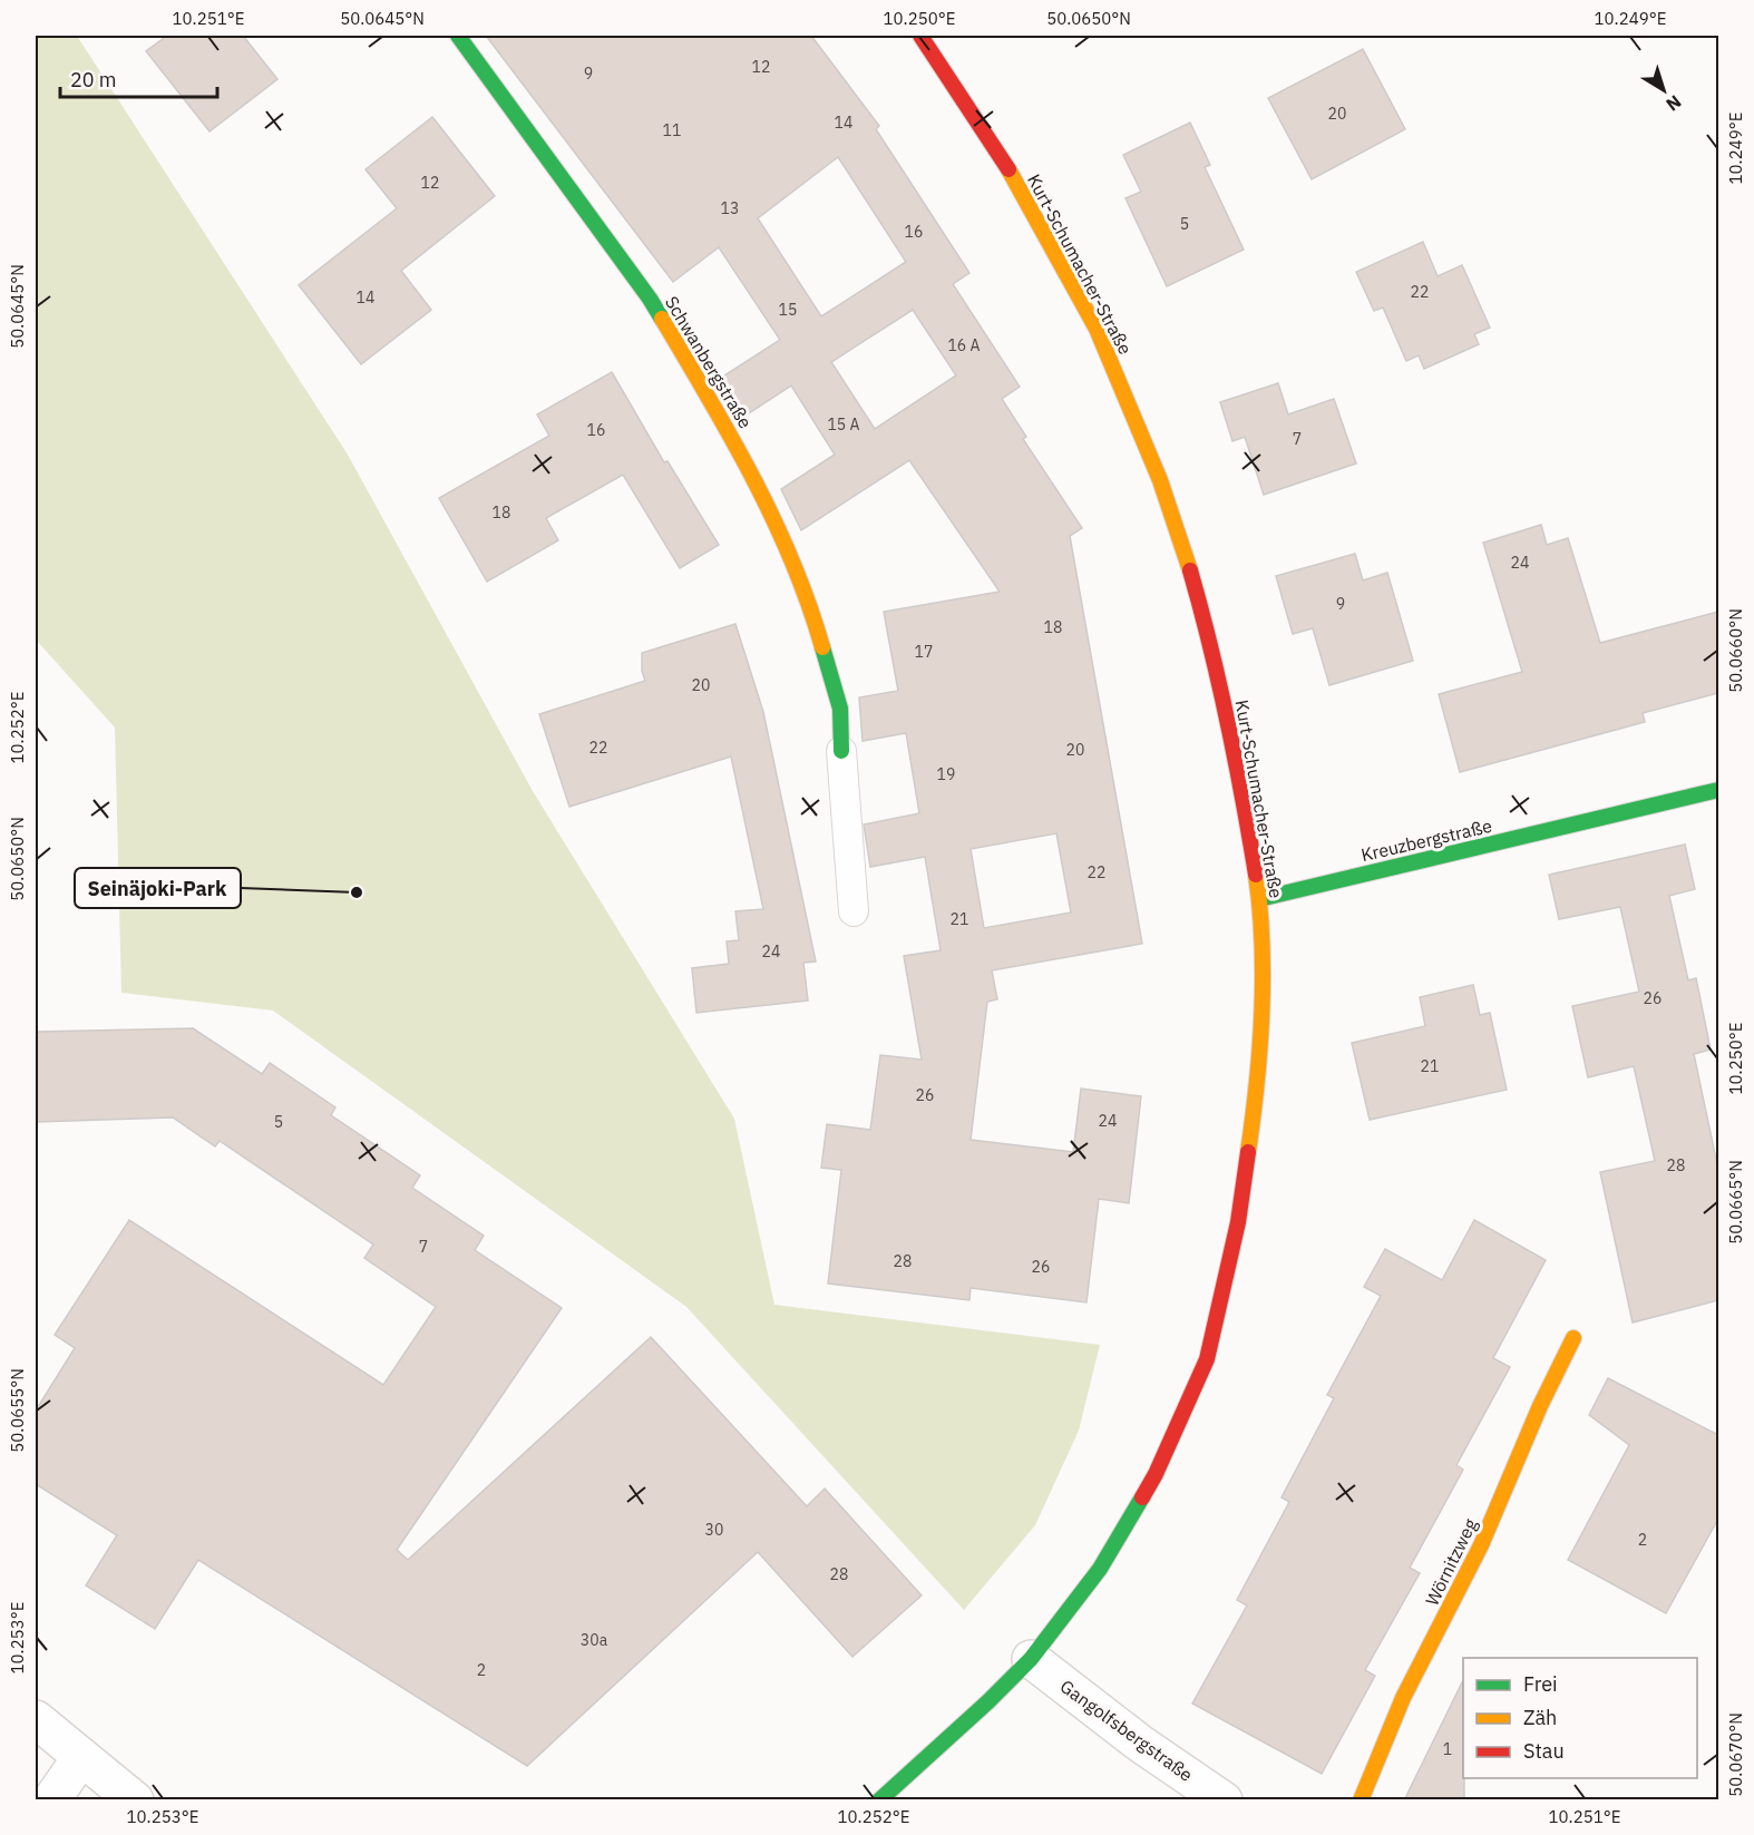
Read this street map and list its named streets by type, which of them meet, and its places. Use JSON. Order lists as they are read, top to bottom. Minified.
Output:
{"streets":{"street":["Kurt-Schumacher-Straße","Schwanbergstraße","Kreuzbergstraße","Wörnitzweg","Gangolfsbergstraße"]},"crossings":[["Kurt-Schumacher-Straße","Kreuzbergstraße"],["Kurt-Schumacher-Straße","Gangolfsbergstraße"]],"places":["Seinäjoki-Park"],"house_numbers":["12","9","20","14","11","12","13","5","16","22","14","15","16 A","15 A","16","7","18","24","9","18","17","20","22","20","19","22","21","24","26","21","26","24","5","28","7","28","26","30","2","28","30a","2","1"],"legend":["Frei","Zäh","Stau"],"scale_bar":"20 m","north":"bottom right","coordinates":["10.251°E","50.0645°N","10.250°E","50.0650°N","10.249°E","50.0660°N","10.252°E","50.0665°N","50.0655°N","10.253°E","50.0670°N"]}
